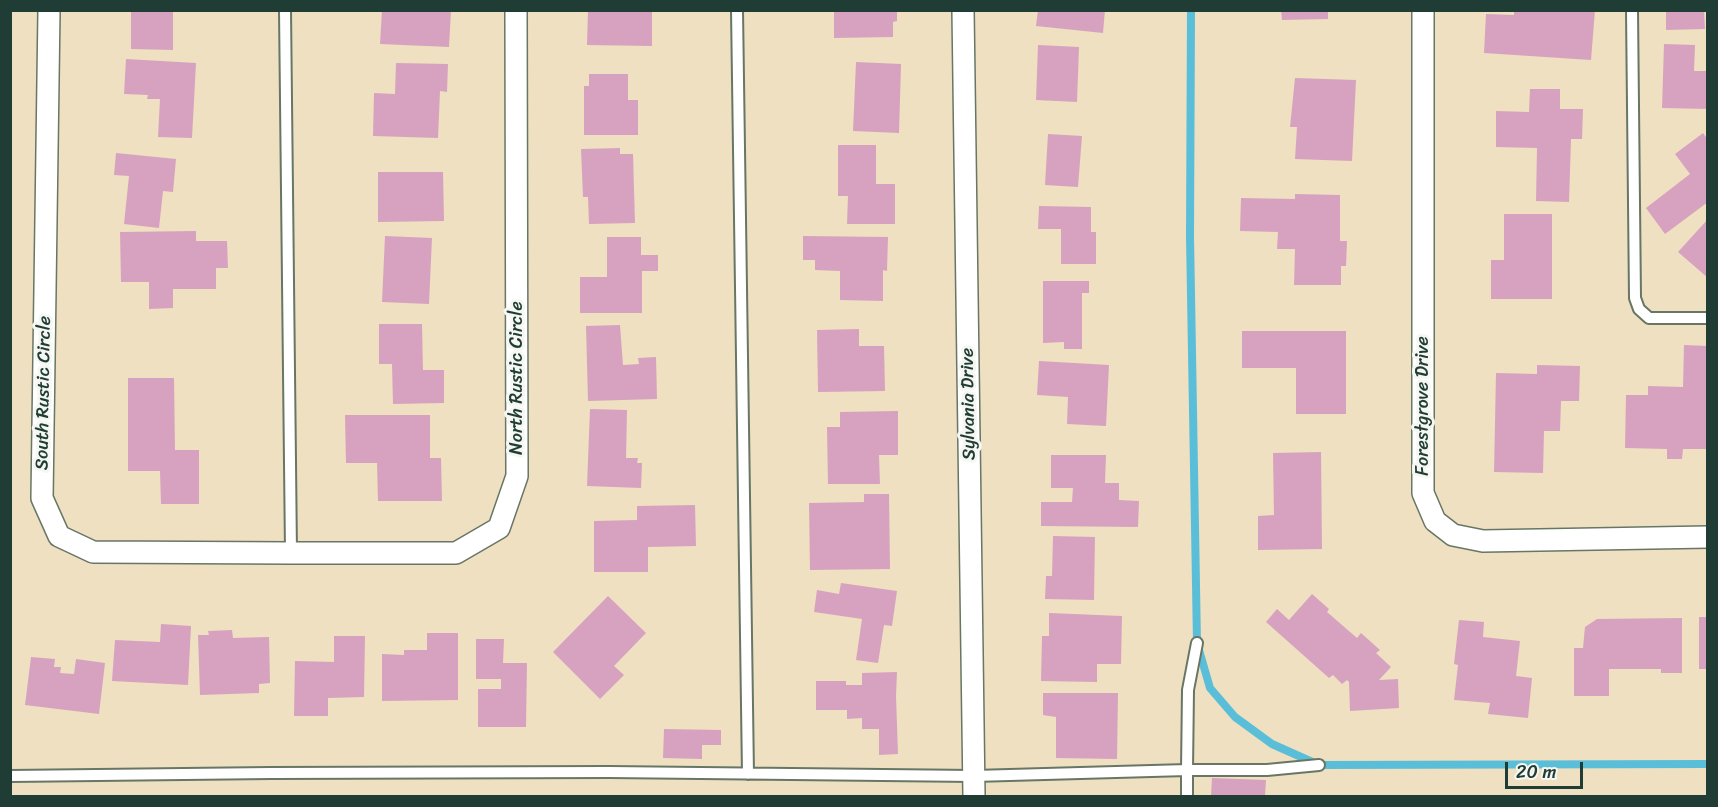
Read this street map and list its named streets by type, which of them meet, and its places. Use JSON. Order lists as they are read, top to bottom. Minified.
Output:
{"streets":{"street":["North Rustic Circle","South Rustic Circle","Sylvania Drive","Forestgrove Drive"]},"crossings":[["North Rustic Circle","South Rustic Circle"]],"scale_bar":"20 m"}
